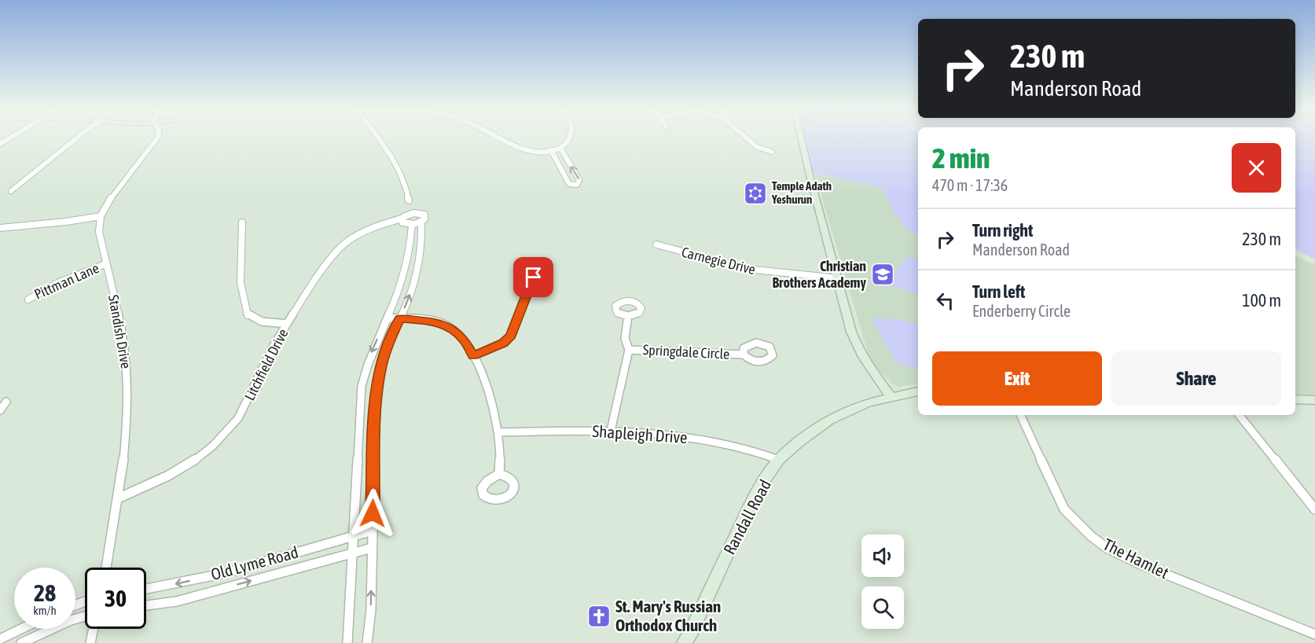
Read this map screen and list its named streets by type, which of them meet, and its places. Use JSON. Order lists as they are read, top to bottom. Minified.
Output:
{"streets":{"street":["Carnegie Drive","Pittman Lane","Standish Drive","Springdale Circle","Litchfield Drive","Shapleigh Drive","Randall Road","The Hamlet","Old Lyme Road"]},"crossings":[["Pittman Lane","Standish Drive"],["Standish Drive","Litchfield Drive"],["Shapleigh Drive","Randall Road"]],"places":{"synagogue":["Temple Adath Yeshurun"],"school or university":["Christian Brothers Academy"],"church":["St. Mary's Russian Orthodox Church"]},"page":{"turn":["230 m","Manderson Road"],"heading":["2 min","470 m · 17:36"],"list":[{"name":"Turn right","note":"Manderson Road","value":"230 m"},{"name":"Turn left","note":"Enderberry Circle","value":"100 m"}],"buttons":["Exit","Share"],"speed":"28 km/h","limit":"30"}}
